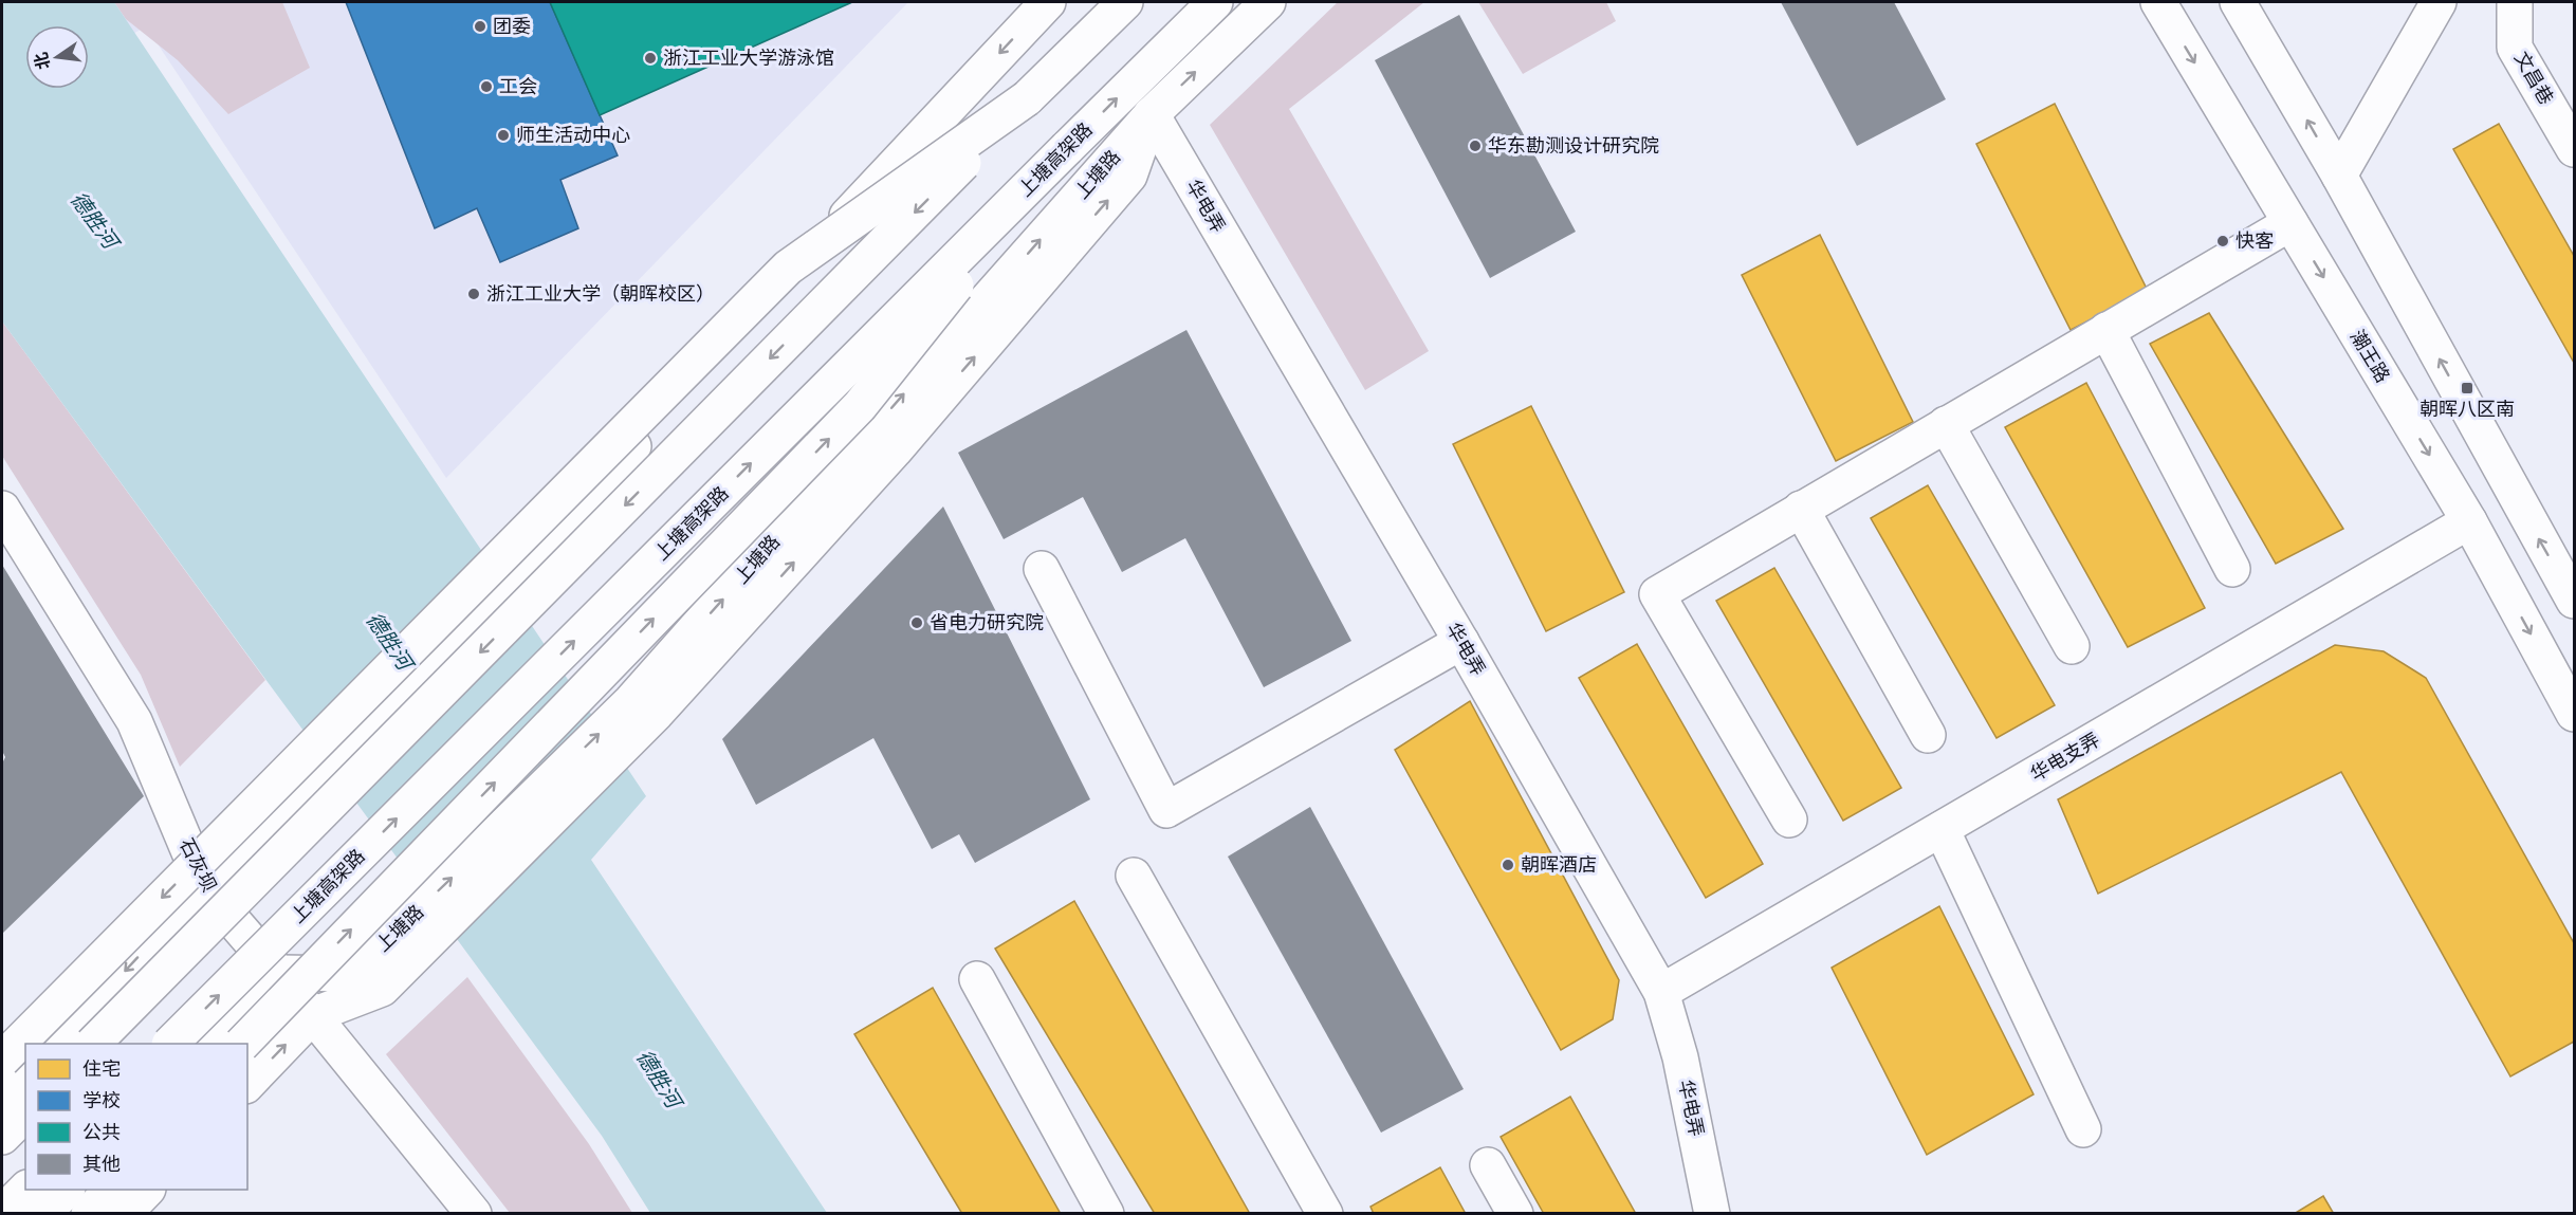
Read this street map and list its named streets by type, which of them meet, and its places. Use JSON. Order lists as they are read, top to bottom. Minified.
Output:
{"streets":{"main road":["文昌巷","上塘高架路","上塘路","华电弄","潮王路","华电支弄","石灰坝"]},"crossings":[["上塘路","华电弄"],["华电弄","华电支弄"],["潮王路","华电支弄"]],"water":["德胜河"],"places":{"other":["团委","浙江工业大学游泳馆","工会","师生活动中心","华东勘测设计研究院","快客","浙江工业大学（朝晖校区）","省电力研究院","朝晖酒店"],"transit":["朝晖八区南"]},"legend":["住宅","学校","公共","其他"],"north":"left"}
